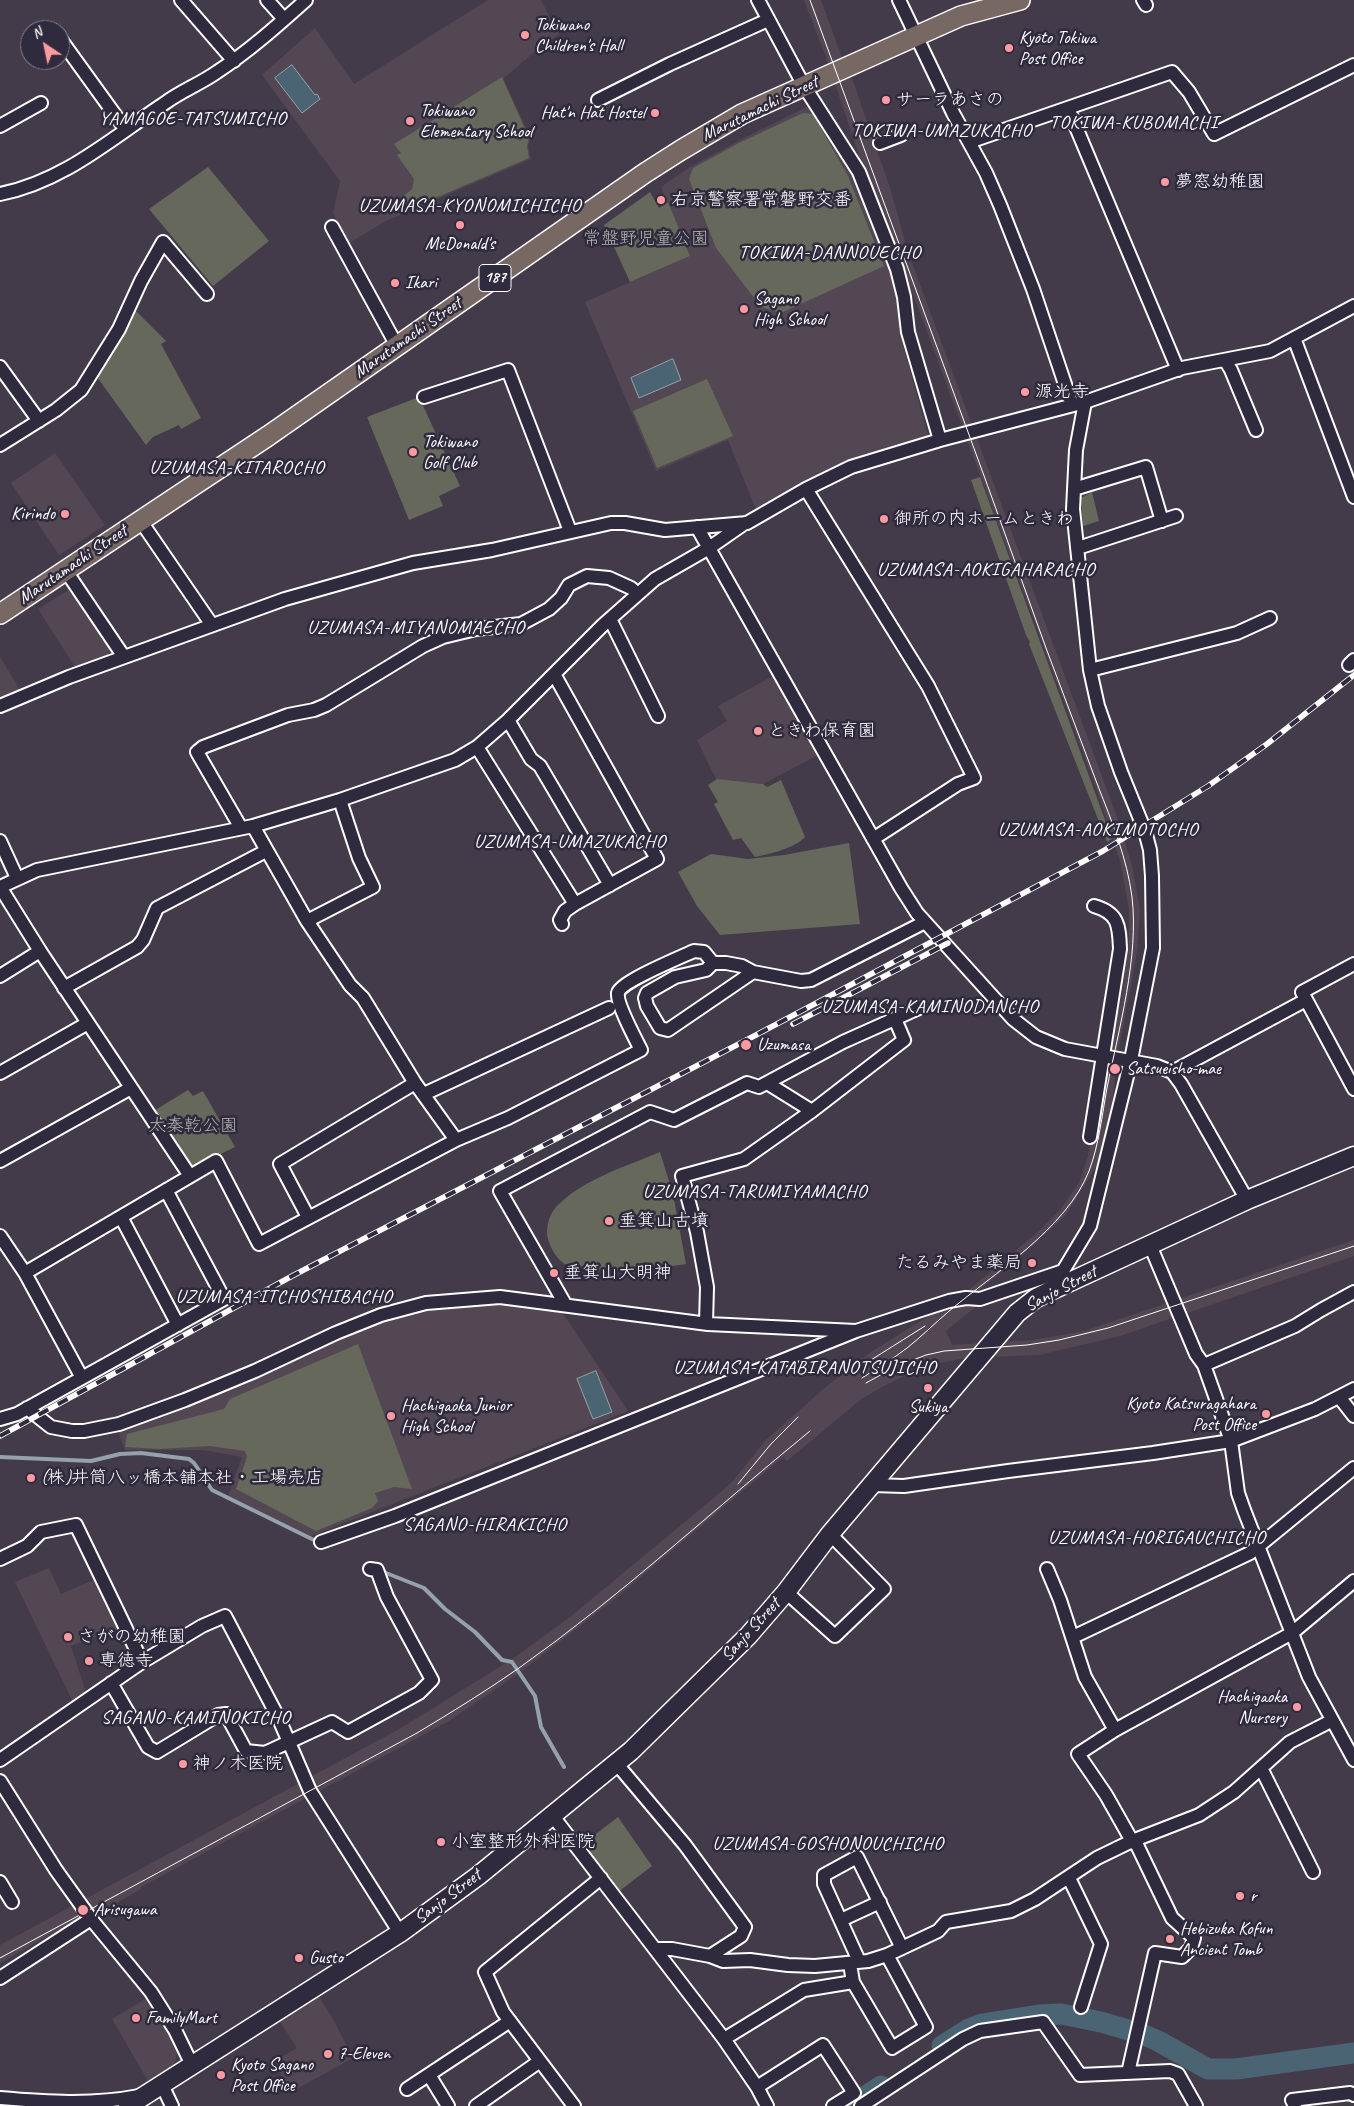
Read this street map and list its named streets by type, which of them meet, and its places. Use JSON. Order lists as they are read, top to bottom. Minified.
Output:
{"streets":{"main road":["Marutamachi Street","187","Sanjo Street"]},"districts":["YAMAGOE-TATSUMICHO","TOKIWA-KUBOMACHI","TOKIWA-UMAZUKACHO","UZUMASA-KYONOMICHICHO","TOKIWA-DANNOUECHO","UZUMASA-KITAROCHO","UZUMASA-AOKIGAHARACHO","UZUMASA-MIYANOMAECHO","UZUMASA-AOKIMOTOCHO","UZUMASA-UMAZUKACHO","UZUMASA-KAMINODANCHO","UZUMASA-TARUMIYAMACHO","UZUMASA-ITCHOSHIBACHO","UZUMASA-KATABIRANOTSUJICHO","SAGANO-HIRAKICHO","UZUMASA-HORIGAUCHICHO","SAGANO-KAMINOKICHO","UZUMASA-GOSHONOUCHICHO"],"parks":["常盤野児童公園","太秦乾公園"],"places":["Tokiwano Children's Hall","Kyōto Tokiwa Post Office","サーラあさの","Hat'n Hat Hostel","Tokiwano Elementary School","夢窓幼稚園","右京警察署常磐野交番","McDonald's","Ikari","Sagano High School","源光寺","Tokiwano Golf Club","Kirindo","御所の内ホームときわ","ときわ保育園","Uzumasa","Satsueisho-mae","垂箕山古墳","たるみやま薬局","垂箕山大明神","Sukiya","Kyoto Katsuragahara Post Office","Hachigaoka Junior High School","(株)井筒八ッ橋本舗本社・工場売店","さがの幼稚園","専徳寺","Hachigaoka Nursery","神ノ木医院","小室整形外科医院","r","Arisugawa","Hebizuka Kofun Ancient Tomb","Gusto","FamilyMart","7-Eleven","Kyoto Sagano Post Office"],"north":"top left"}
